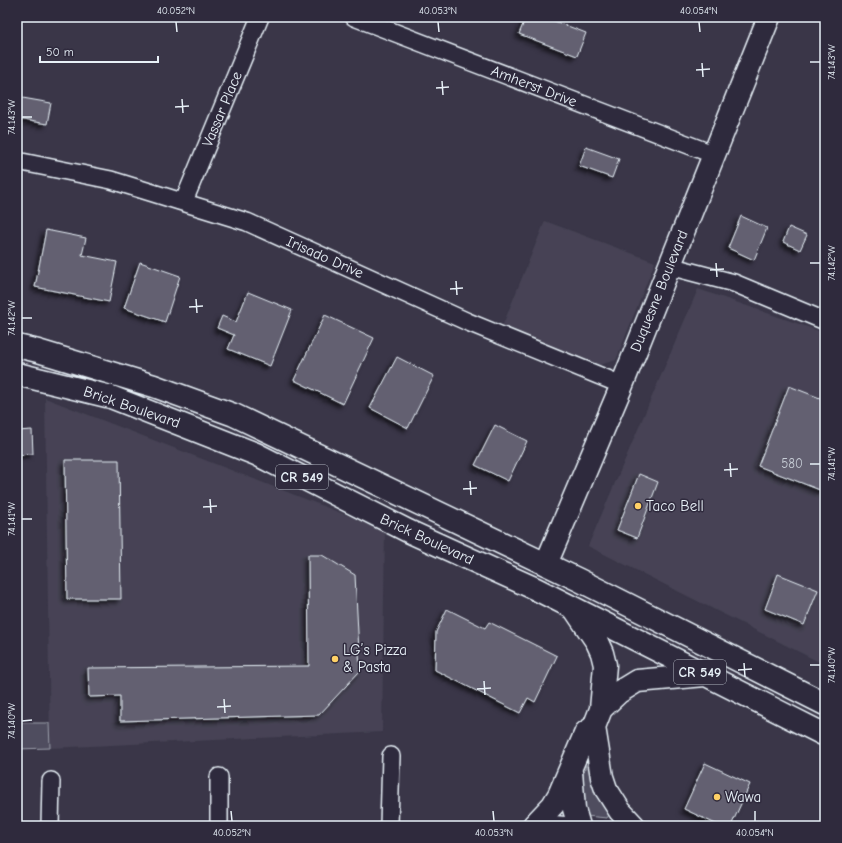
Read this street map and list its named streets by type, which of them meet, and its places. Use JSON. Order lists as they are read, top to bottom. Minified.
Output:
{"streets":{"main road":["Duquesne Boulevard","Brick Boulevard","CR 549"],"street":["Amherst Drive","Vassar Place","Irisado Drive"]},"crossings":[["Amherst Drive","Duquesne Boulevard"],["Vassar Place","Irisado Drive"],["Irisado Drive","Duquesne Boulevard"],["Duquesne Boulevard","Brick Boulevard"]],"places":["Taco Bell","LG’s Pizza & Pasta","Wawa"],"house_numbers":["580"],"scale_bar":"50 m","coordinates":["40.052°N","40.053°N","40.054°N","74.143°W","74.142°W","74.141°W","74.140°W"]}
